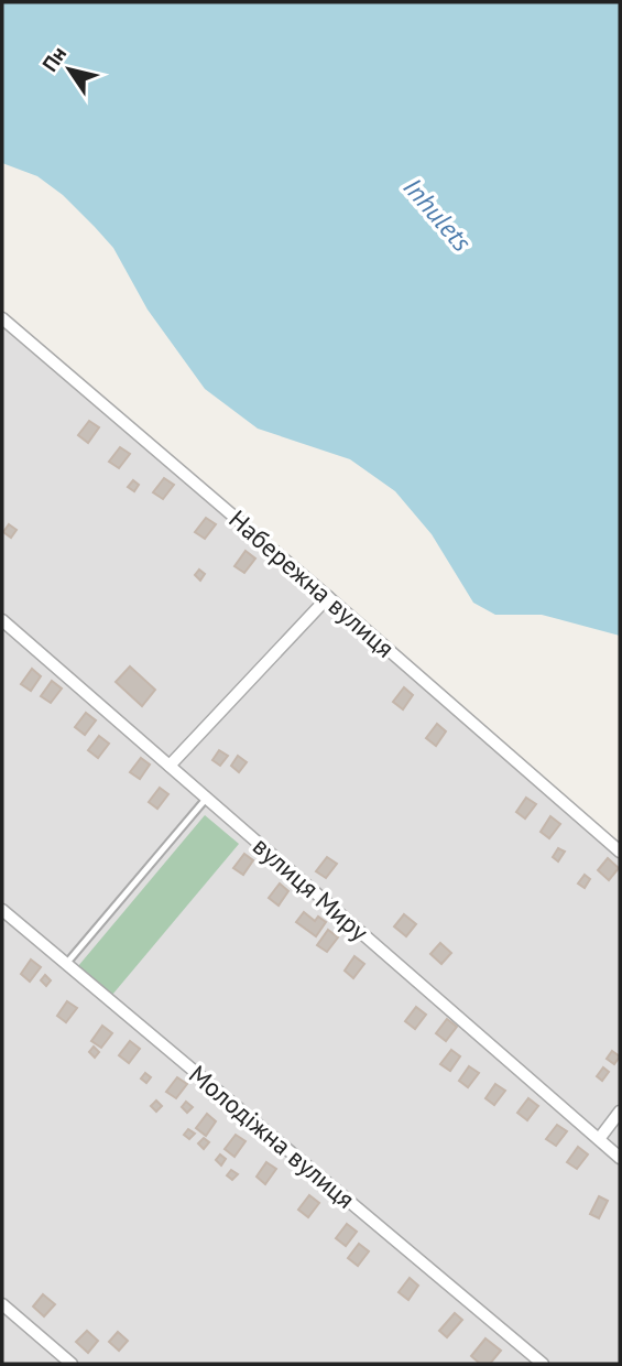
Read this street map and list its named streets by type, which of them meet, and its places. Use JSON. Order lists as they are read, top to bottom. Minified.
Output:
{"streets":{"street":["Набережна вулиця","вулиця Миру","Молодіжна вулиця"]},"water":["Inhulets"],"north":"top left"}
